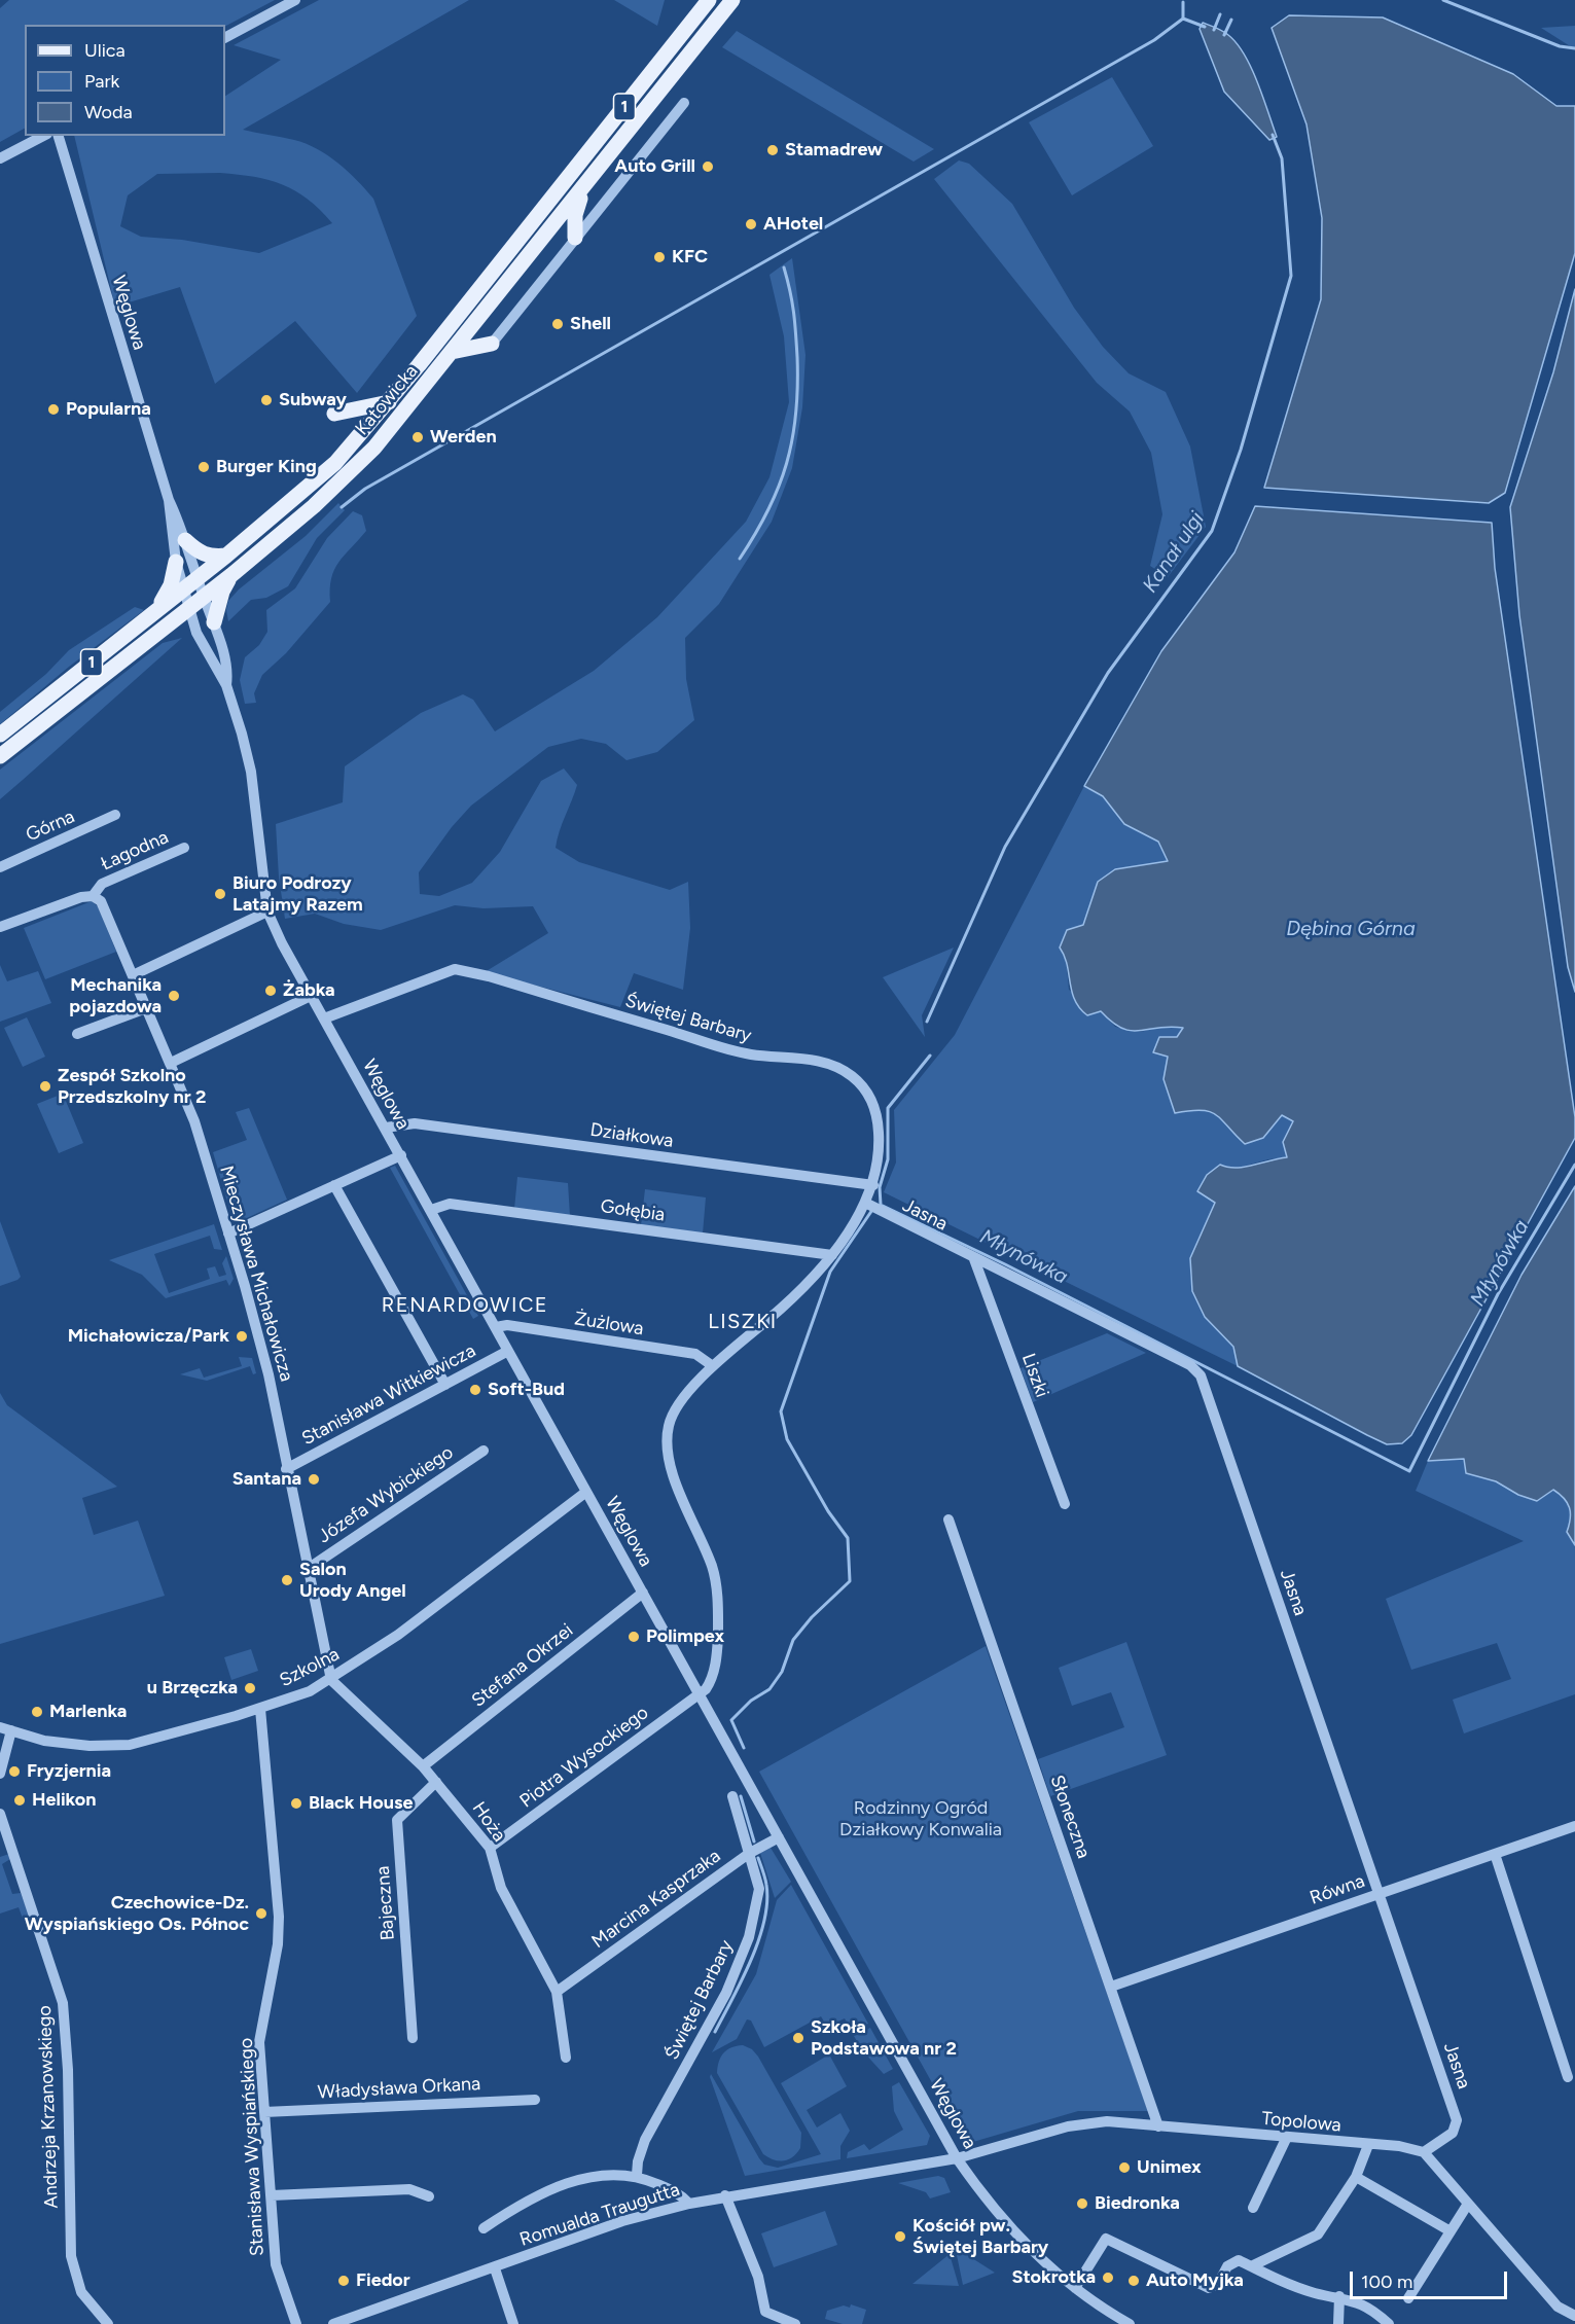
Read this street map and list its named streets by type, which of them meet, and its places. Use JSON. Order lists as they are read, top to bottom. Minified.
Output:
{"streets":{"main road":["1","Katowicka"],"street":["Węglowa","Górna","Łagodna","Świętej Barbary","Działkowa","Gołębia","Jasna","Mieczysława Michałowicza","Żużlowa","Liszki","Stanisława Witkiewicza","Józefa Wybickiego","Stefana Okrzei","Szkolna","Piotra Wysockiego","Słoneczna","Hoża","Równa","Marcina Kasprzaka","Bajeczna","Władysława Orkana","Andrzeja Krzanowskiego","Topolowa","Stanisława Wyspiańskiego","Romualda Traugutta"]},"crossings":[["Węglowa","Katowicka"],["Węglowa","Świętej Barbary"],["Węglowa","Działkowa"],["Węglowa","Gołębia"],["Węglowa","Żużlowa"],["Węglowa","Stanisława Witkiewicza"],["Węglowa","Stefana Okrzei"],["Węglowa","Szkolna"],["Węglowa","Piotra Wysockiego"],["Węglowa","Marcina Kasprzaka"],["Węglowa","Topolowa"],["Węglowa","Romualda Traugutta"],["Łagodna","Mieczysława Michałowicza"],["Świętej Barbary","Działkowa"],["Świętej Barbary","Gołębia"],["Świętej Barbary","Jasna"],["Świętej Barbary","Żużlowa"],["Świętej Barbary","Piotra Wysockiego"],["Świętej Barbary","Marcina Kasprzaka"],["Jasna","Liszki"],["Jasna","Równa"],["Jasna","Topolowa"],["Mieczysława Michałowicza","Stanisława Witkiewicza"],["Mieczysława Michałowicza","Józefa Wybickiego"],["Mieczysława Michałowicza","Szkolna"],["Mieczysława Michałowicza","Hoża"],["Stefana Okrzei","Hoża"],["Szkolna","Hoża"],["Szkolna","Stanisława Wyspiańskiego"],["Piotra Wysockiego","Hoża"],["Słoneczna","Równa"],["Słoneczna","Topolowa"],["Hoża","Marcina Kasprzaka"],["Hoża","Bajeczna"],["Władysława Orkana","Stanisława Wyspiańskiego"],["Topolowa","Romualda Traugutta"]],"districts":["RENARDOWICE","LISZKI"],"water":["Kanał ulgi","Dębina Górna","Młynówka"],"parks":["Rodzinny Ogród Działkowy Konwalia"],"places":["Stamadrew","Auto Grill","AHotel","KFC","Shell","Subway","Popularna","Werden","Burger King","Biuro Podrozy Latajmy Razem","Żabka","Mechanika pojazdowa","Zespół Szkolno Przedszkolny nr 2","Michałowicza/Park","Soft-Bud","Santana","Salon Urody Angel","Polimpex","u Brzęczka","Marlenka","Fryzjernia","Helikon","Black House","Czechowice-Dz. Wyspiańskiego Os. Północ","Szkoła Podstawowa nr 2","Unimex","Biedronka","Kościół pw. Świętej Barbary","Stokrotka","Fiedor","Auto Myjka"],"legend":["Ulica","Park","Woda"],"scale_bar":"100 m"}
